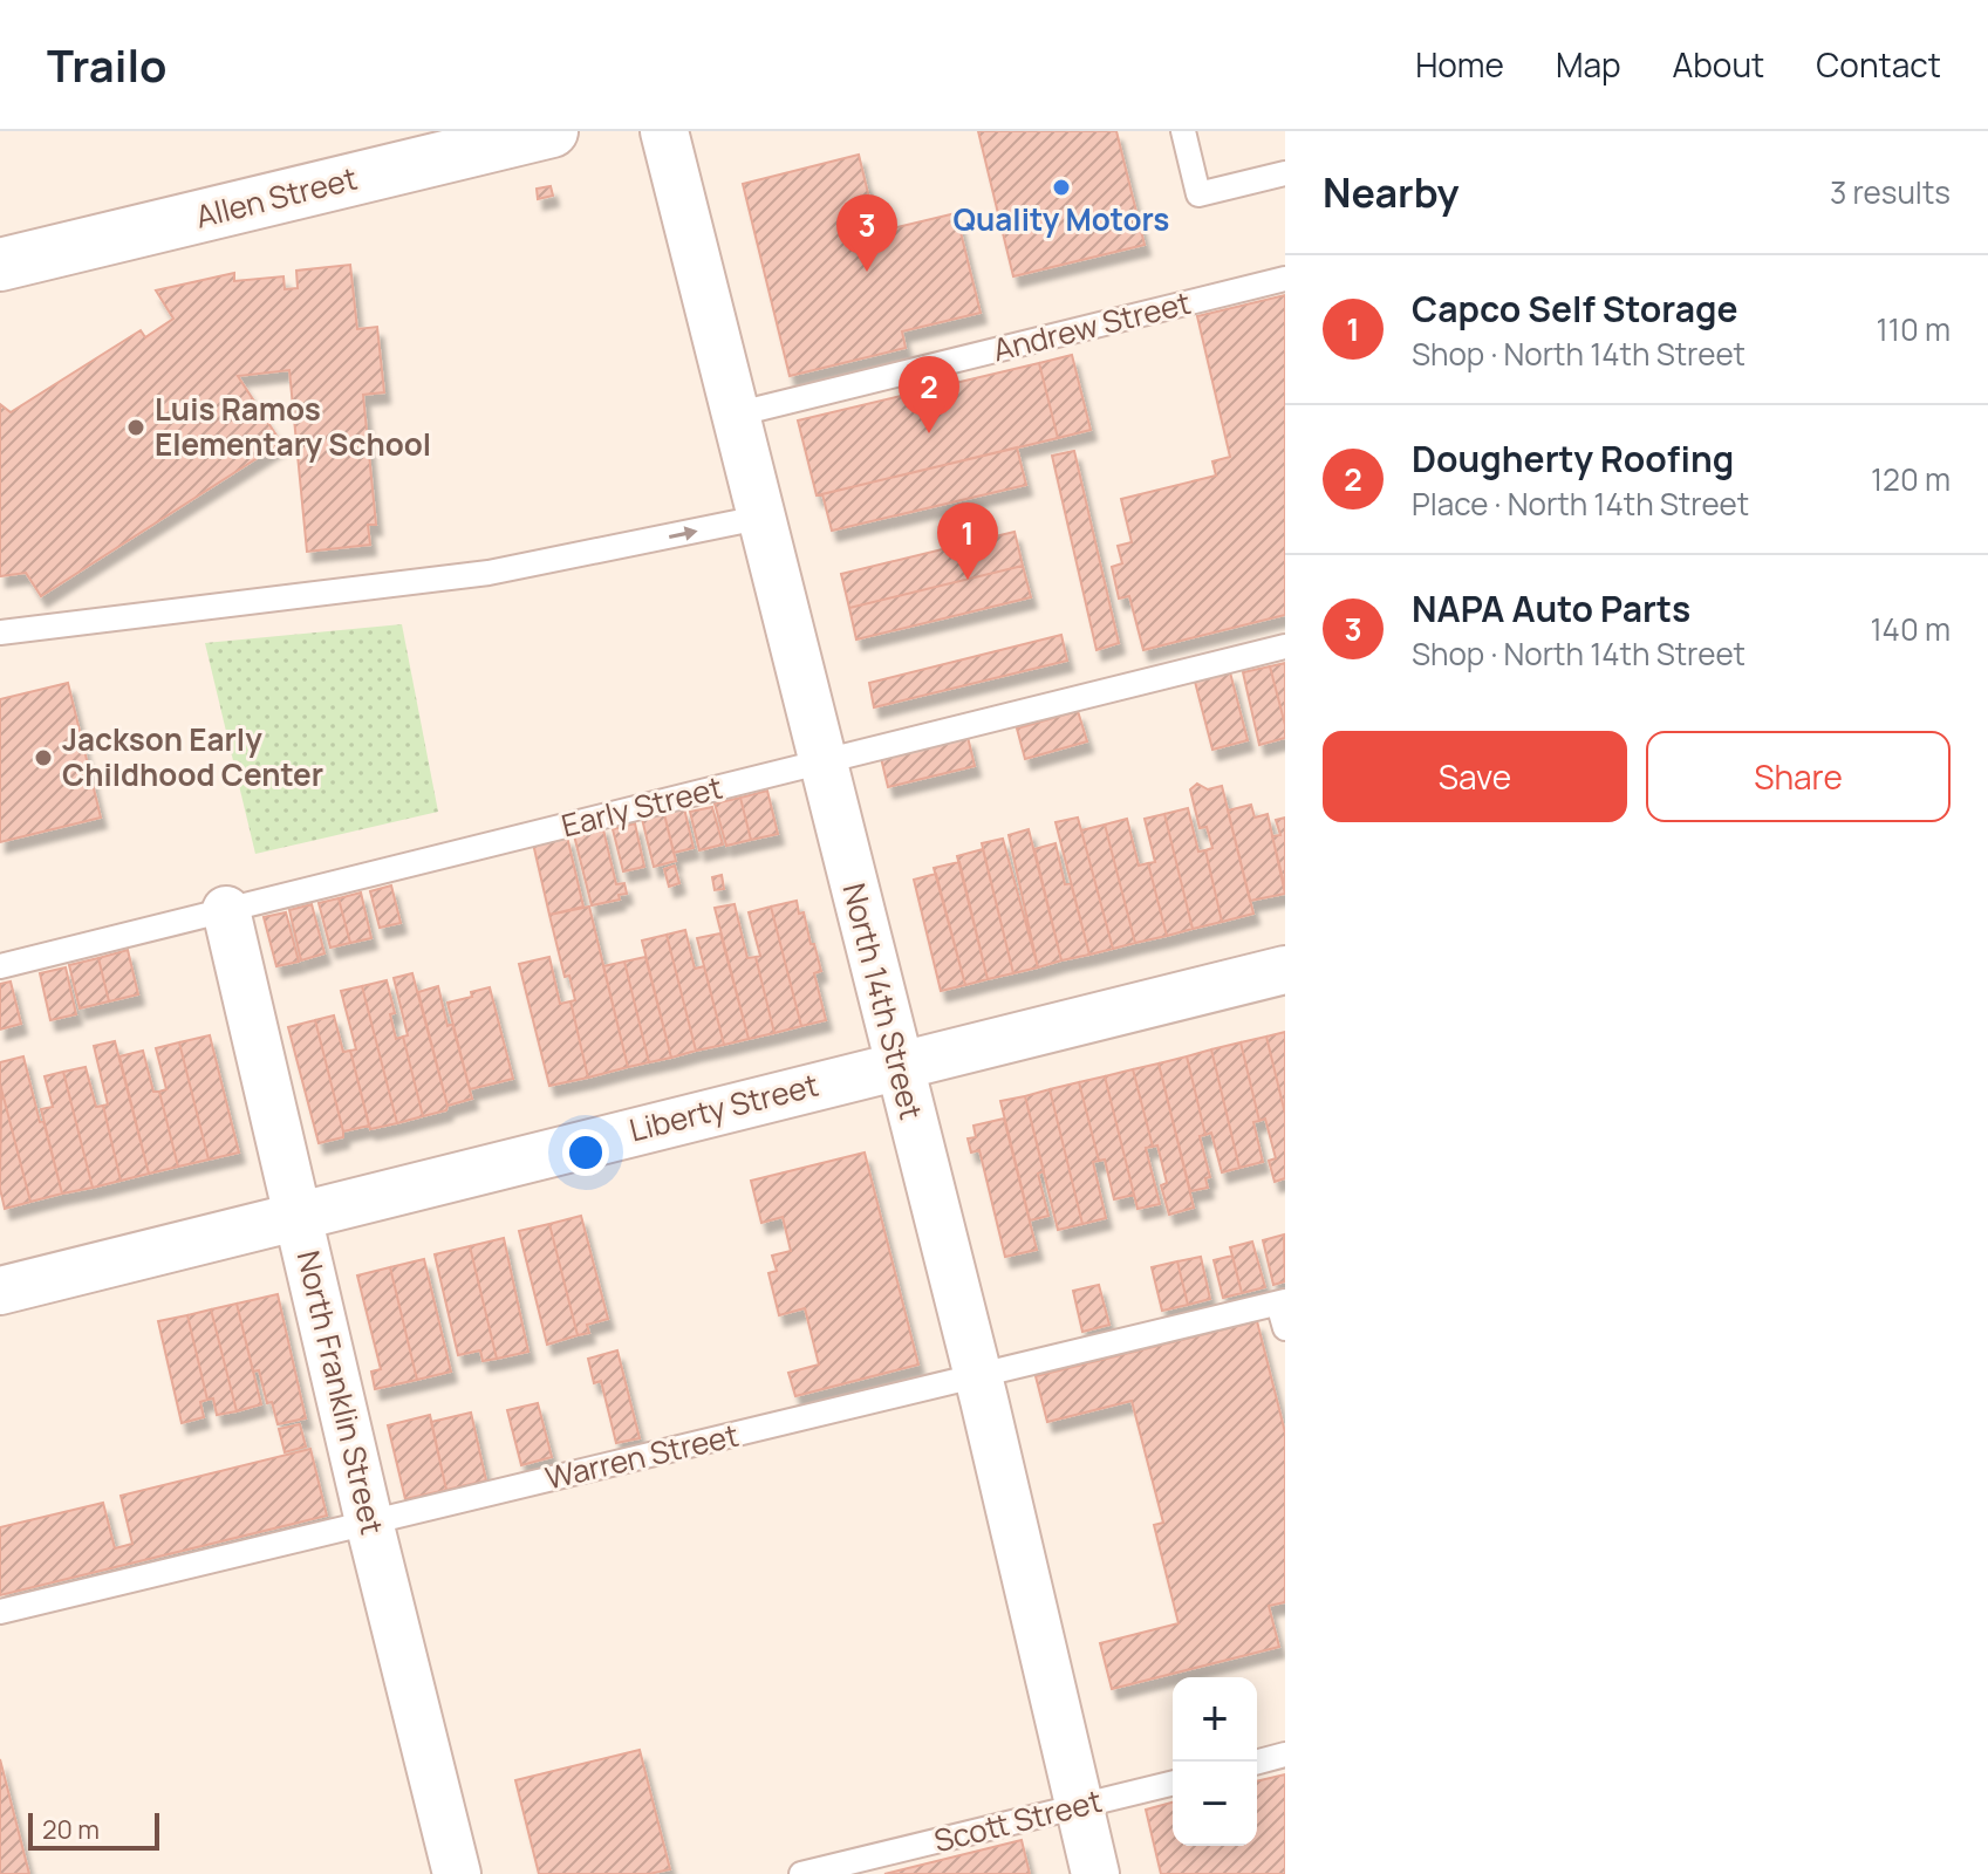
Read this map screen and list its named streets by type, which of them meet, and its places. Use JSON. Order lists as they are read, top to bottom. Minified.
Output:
{"streets":{"street":["Allen Street","North 14th Street","Liberty Street","North Franklin Street"],"lane":["Andrew Street","Early Street","Warren Street","Scott Street"]},"crossings":[["Andrew Street","North 14th Street"],["Early Street","North 14th Street"],["Early Street","North Franklin Street"],["North 14th Street","Liberty Street"],["North 14th Street","Warren Street"],["North 14th Street","Scott Street"],["Liberty Street","North Franklin Street"],["North Franklin Street","Warren Street"]],"places":["Quality Motors","Luis Ramos Elementary School","Jackson Early Childhood Center"],"scale_bar":"20 m","page":{"header":"Trailo","nav":["Home","Map","About","Contact"],"heading":["Nearby","3 results"],"pins":["3","2","1"],"list":[{"mark":"1","name":"Capco Self Storage","note":"Shop · North 14th Street","value":"110 m"},{"mark":"2","name":"Dougherty Roofing","note":"Place · North 14th Street","value":"120 m"},{"mark":"3","name":"NAPA Auto Parts","note":"Shop · North 14th Street","value":"140 m"}],"buttons":["Save","Share"],"map_buttons":["+","−"],"scale":"20 m"}}
